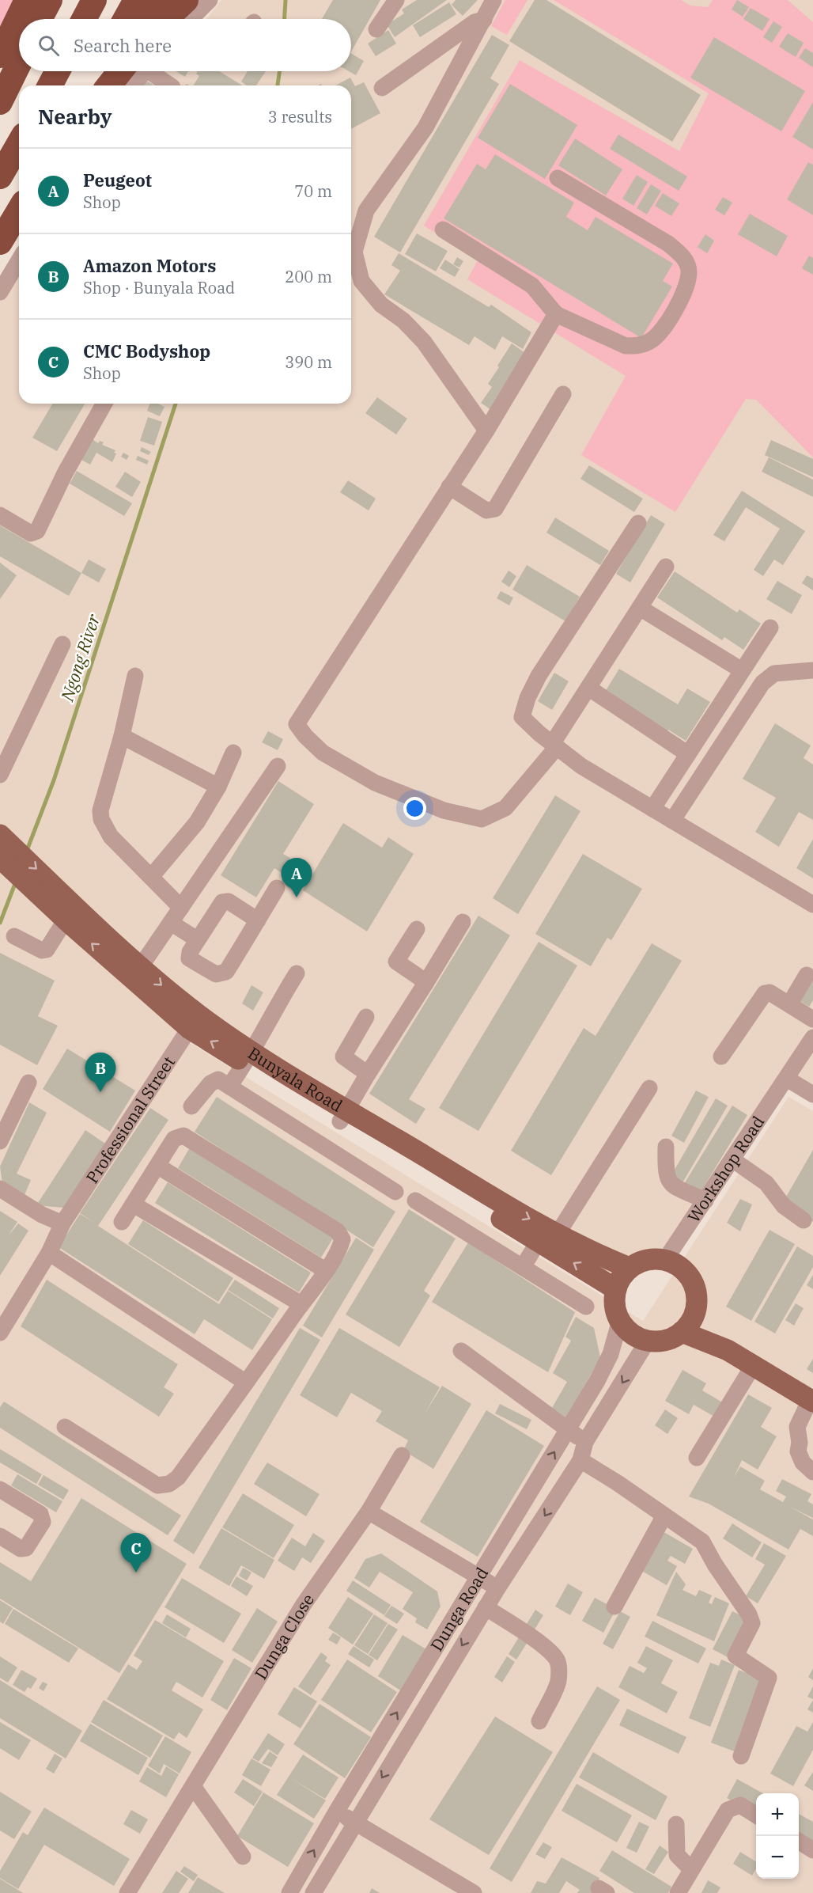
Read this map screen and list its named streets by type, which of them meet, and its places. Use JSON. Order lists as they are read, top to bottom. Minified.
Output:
{"streets":{"main road":["Bunyala Road"],"street":["Professional Street","Workshop Road","Dunga Road","Dunga Close"]},"crossings":[["Bunyala Road","Professional Street"],["Bunyala Road","Workshop Road"],["Bunyala Road","Dunga Road"],["Workshop Road","Dunga Road"]],"water":["Ngong River"],"page":{"search":"Search here","heading":["Nearby","3 results"],"list":[{"mark":"A","name":"Peugeot","note":"Shop","value":"70 m"},{"mark":"B","name":"Amazon Motors","note":"Shop · Bunyala Road","value":"200 m"},{"mark":"C","name":"CMC Bodyshop","note":"Shop","value":"390 m"}],"pins":["A","B","C"],"map_buttons":["+","−"]}}
